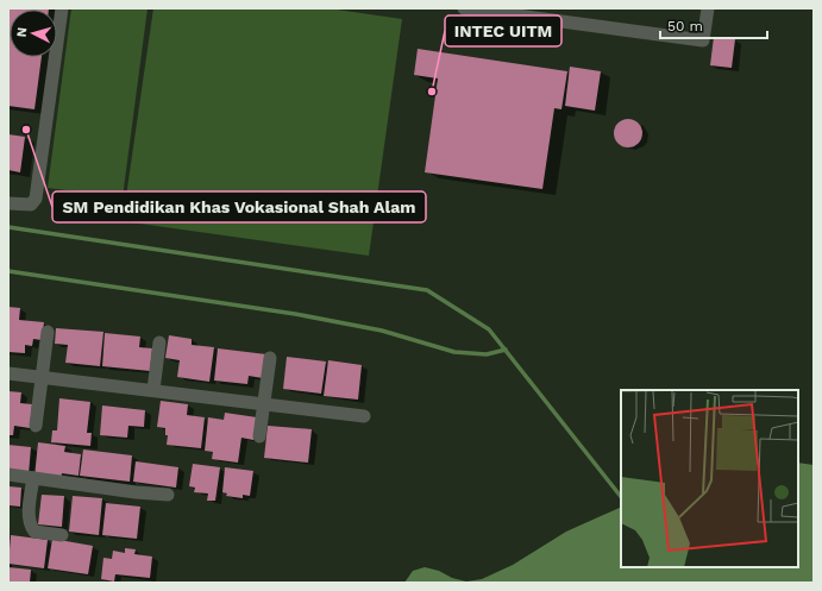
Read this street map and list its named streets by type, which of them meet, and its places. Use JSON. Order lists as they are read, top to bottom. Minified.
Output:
{"places":["INTEC UITM","SM Pendidikan Khas Vokasional Shah Alam"],"scale_bar":"50 m","north":"left"}
